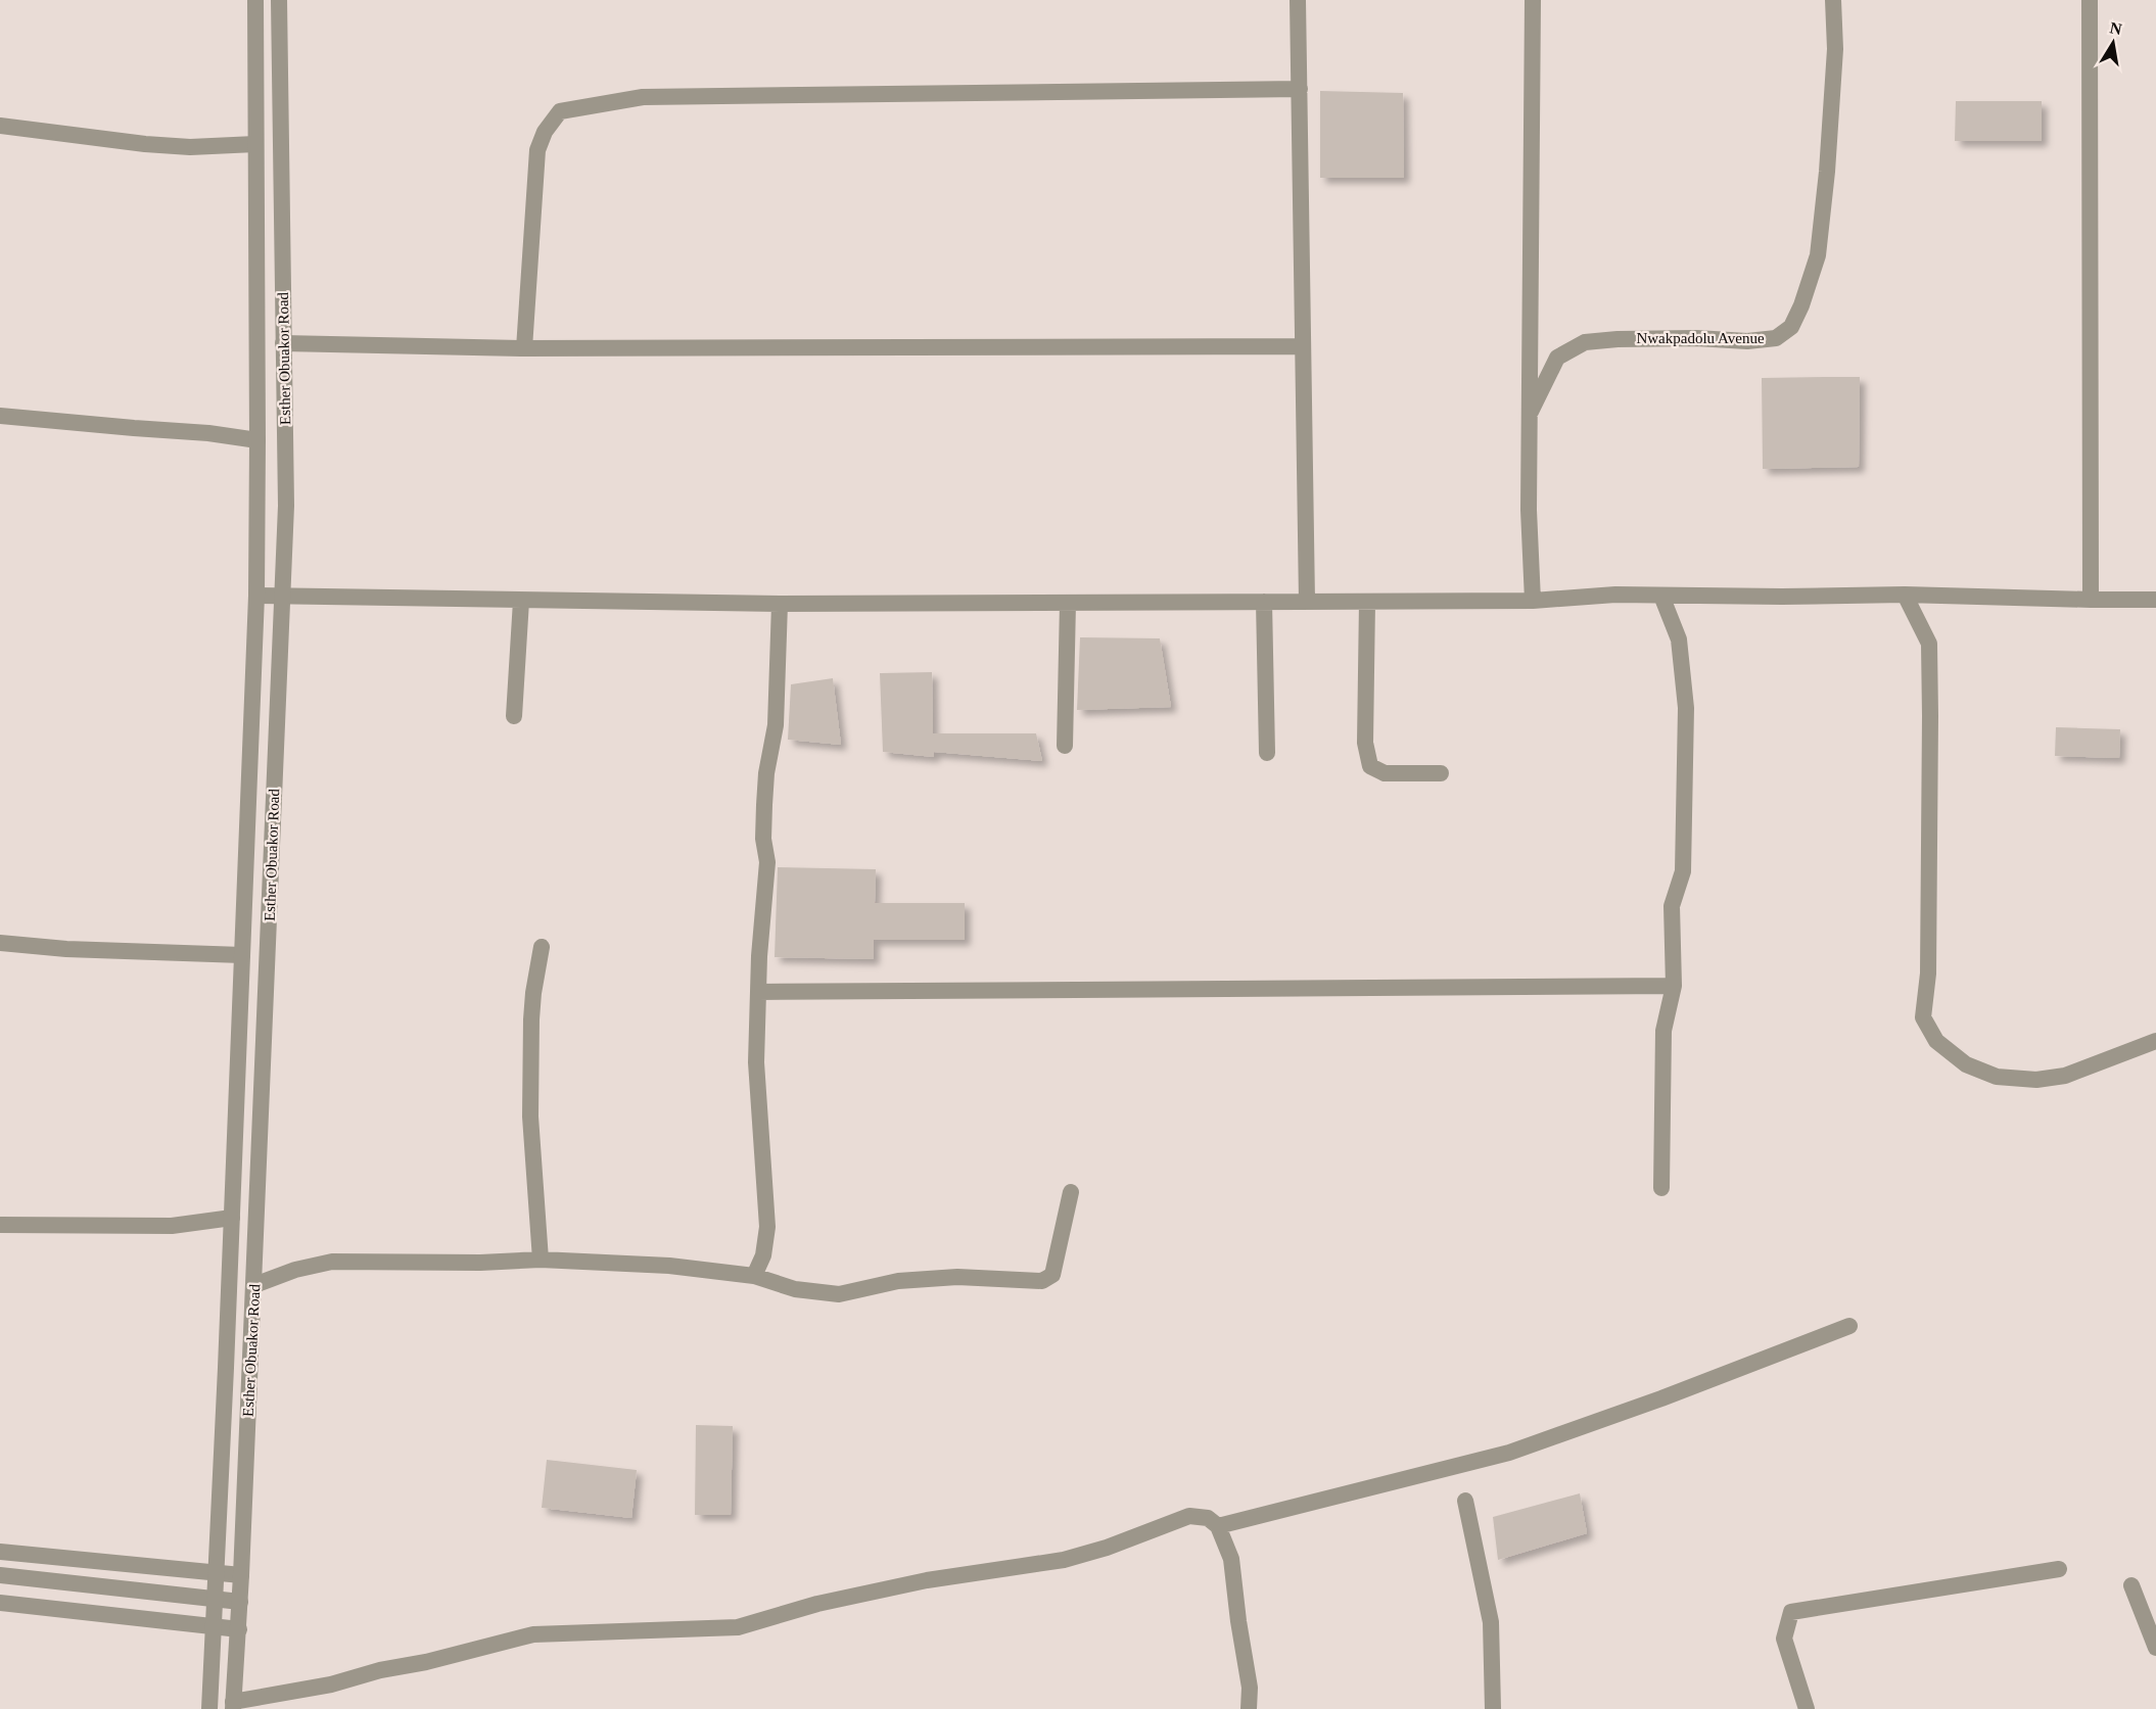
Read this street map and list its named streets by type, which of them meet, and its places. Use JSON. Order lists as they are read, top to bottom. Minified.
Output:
{"streets":{"street":["Nwakpadolu Avenue","Esther Obuakor Road"]},"north":"top"}
